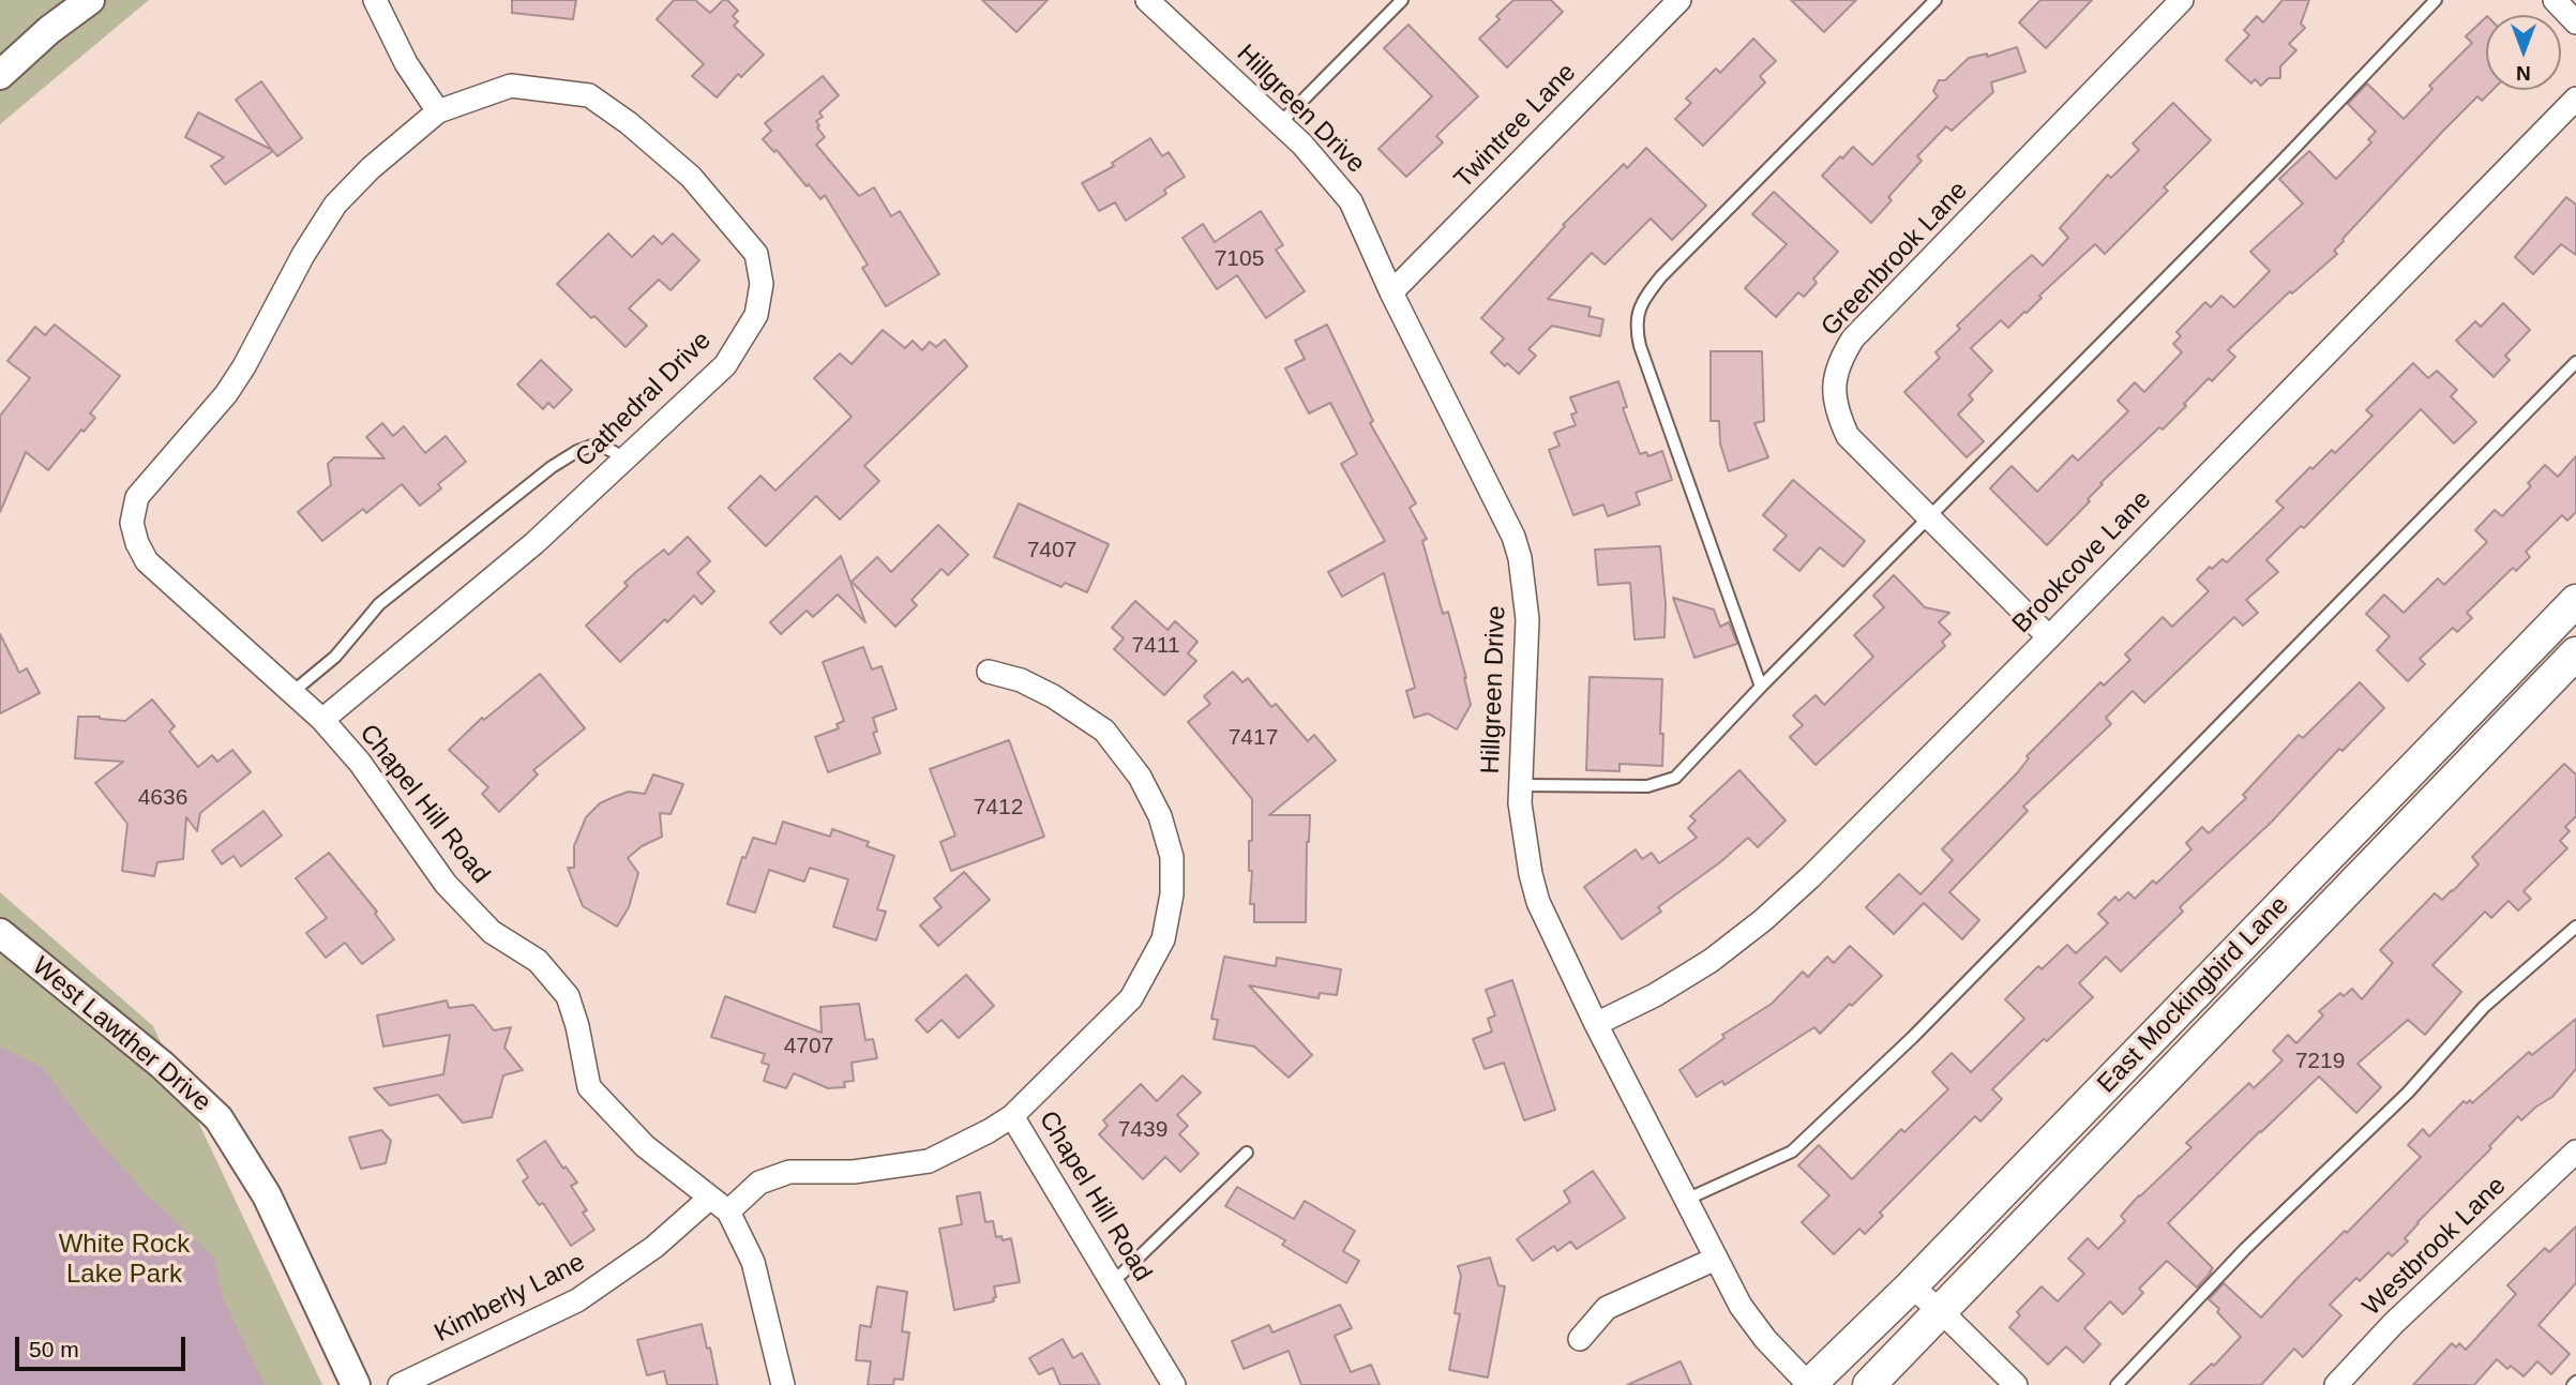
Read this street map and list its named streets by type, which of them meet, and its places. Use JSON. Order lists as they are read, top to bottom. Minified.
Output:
{"streets":{"main road":["East Mockingbird Lane"],"street":["Hillgreen Drive","Twintree Lane","Greenbrook Lane","Cathedral Drive","Brookcove Lane","Chapel Hill Road","West Lawther Drive","Westbrook Lane","Kimberly Lane"]},"crossings":[["Hillgreen Drive","Twintree Lane"],["Hillgreen Drive","Brookcove Lane"],["Hillgreen Drive","East Mockingbird Lane"],["Greenbrook Lane","Brookcove Lane"],["Cathedral Drive","Chapel Hill Road"],["Chapel Hill Road","Kimberly Lane"]],"parks":["White Rock Lake Park"],"house_numbers":["7105","7407","7411","7417","4636","7412","4707","7219","7439"],"scale_bar":"50 m","north":"bottom"}
